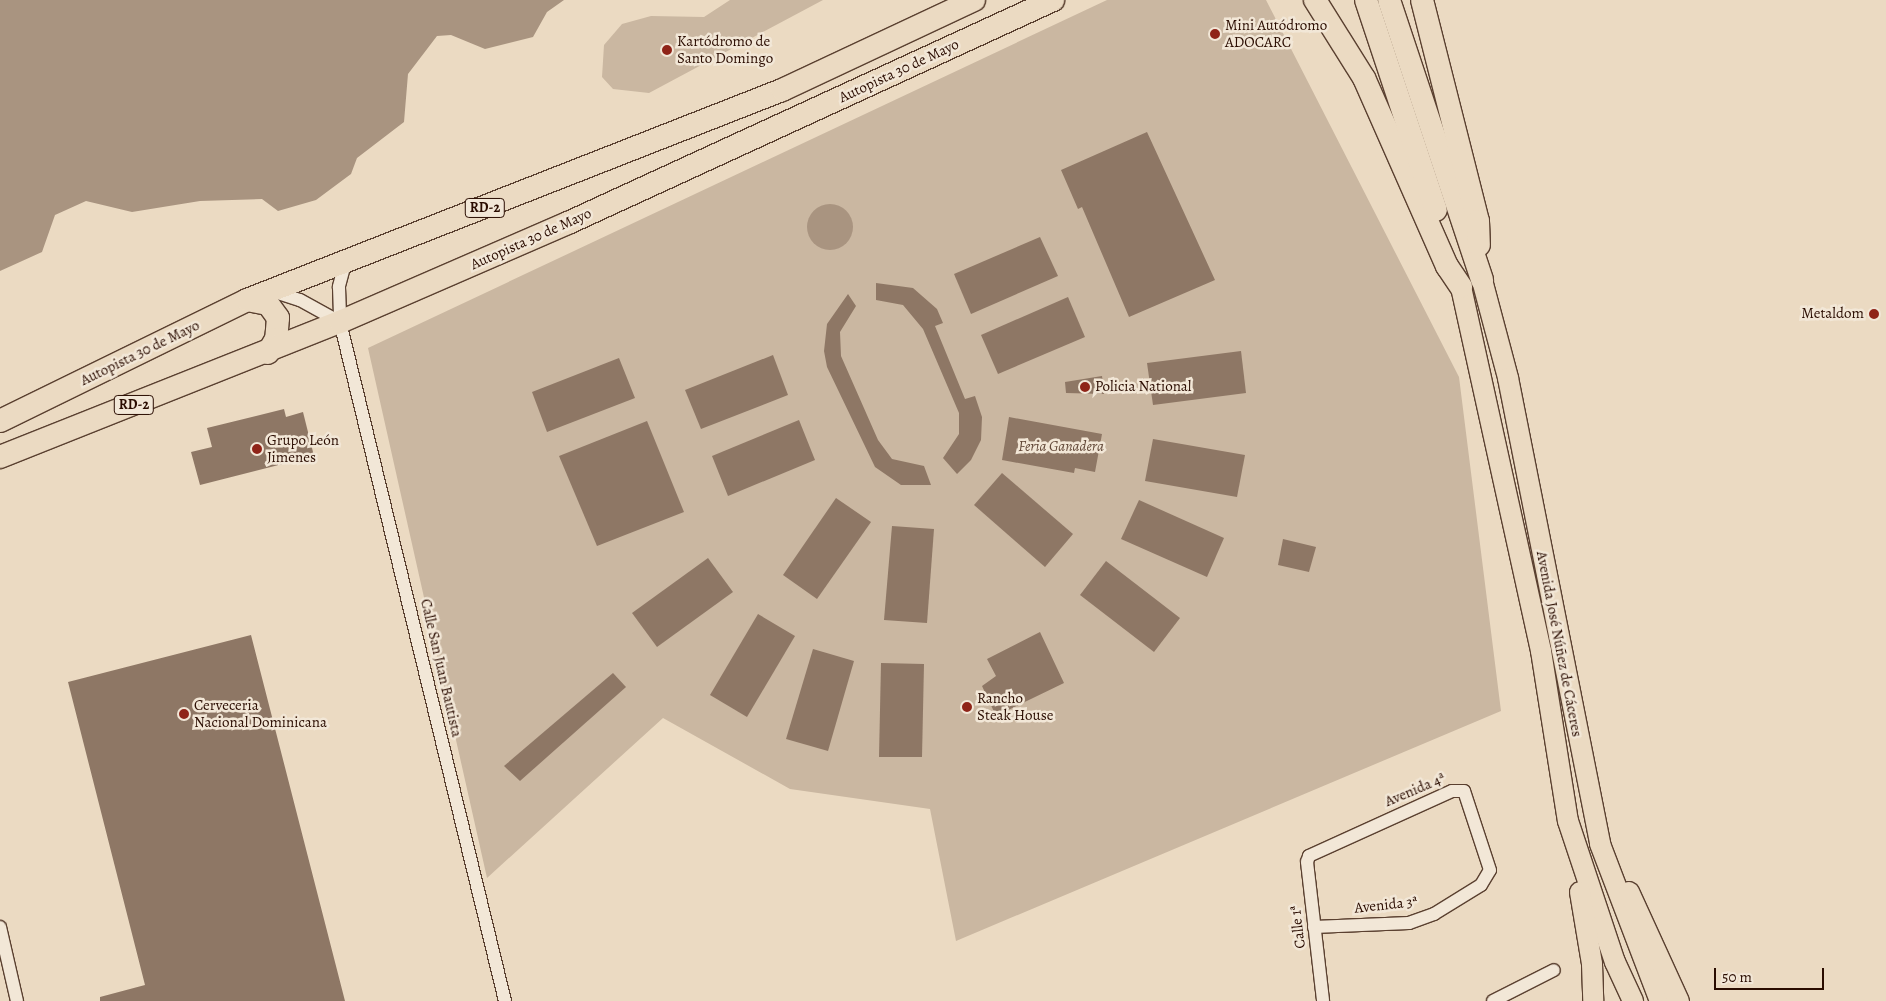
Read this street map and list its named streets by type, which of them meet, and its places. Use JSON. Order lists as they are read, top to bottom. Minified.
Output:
{"streets":{"highway":["Autopista 30 de Mayo","RD-2"],"main road":["Avenida José Núñez de Cáceres"],"street":["Calle San Juan Bautista","Avenida 4ª","Avenida 3ª","Calle 1ª"]},"crossings":[["Autopista 30 de Mayo","Calle San Juan Bautista"],["Avenida 4ª","Avenida 3ª"],["Avenida 4ª","Calle 1ª"],["Avenida 3ª","Calle 1ª"]],"parks":["Feria Ganadera"],"places":["Mini Autódromo ADOCARC","Kartódromo de Santo Domingo","Metaldom","Policia National","Grupo León Jimenes","Rancho Steak House","Cerveceria Nacional Dominicana"],"scale_bar":"50 m"}
